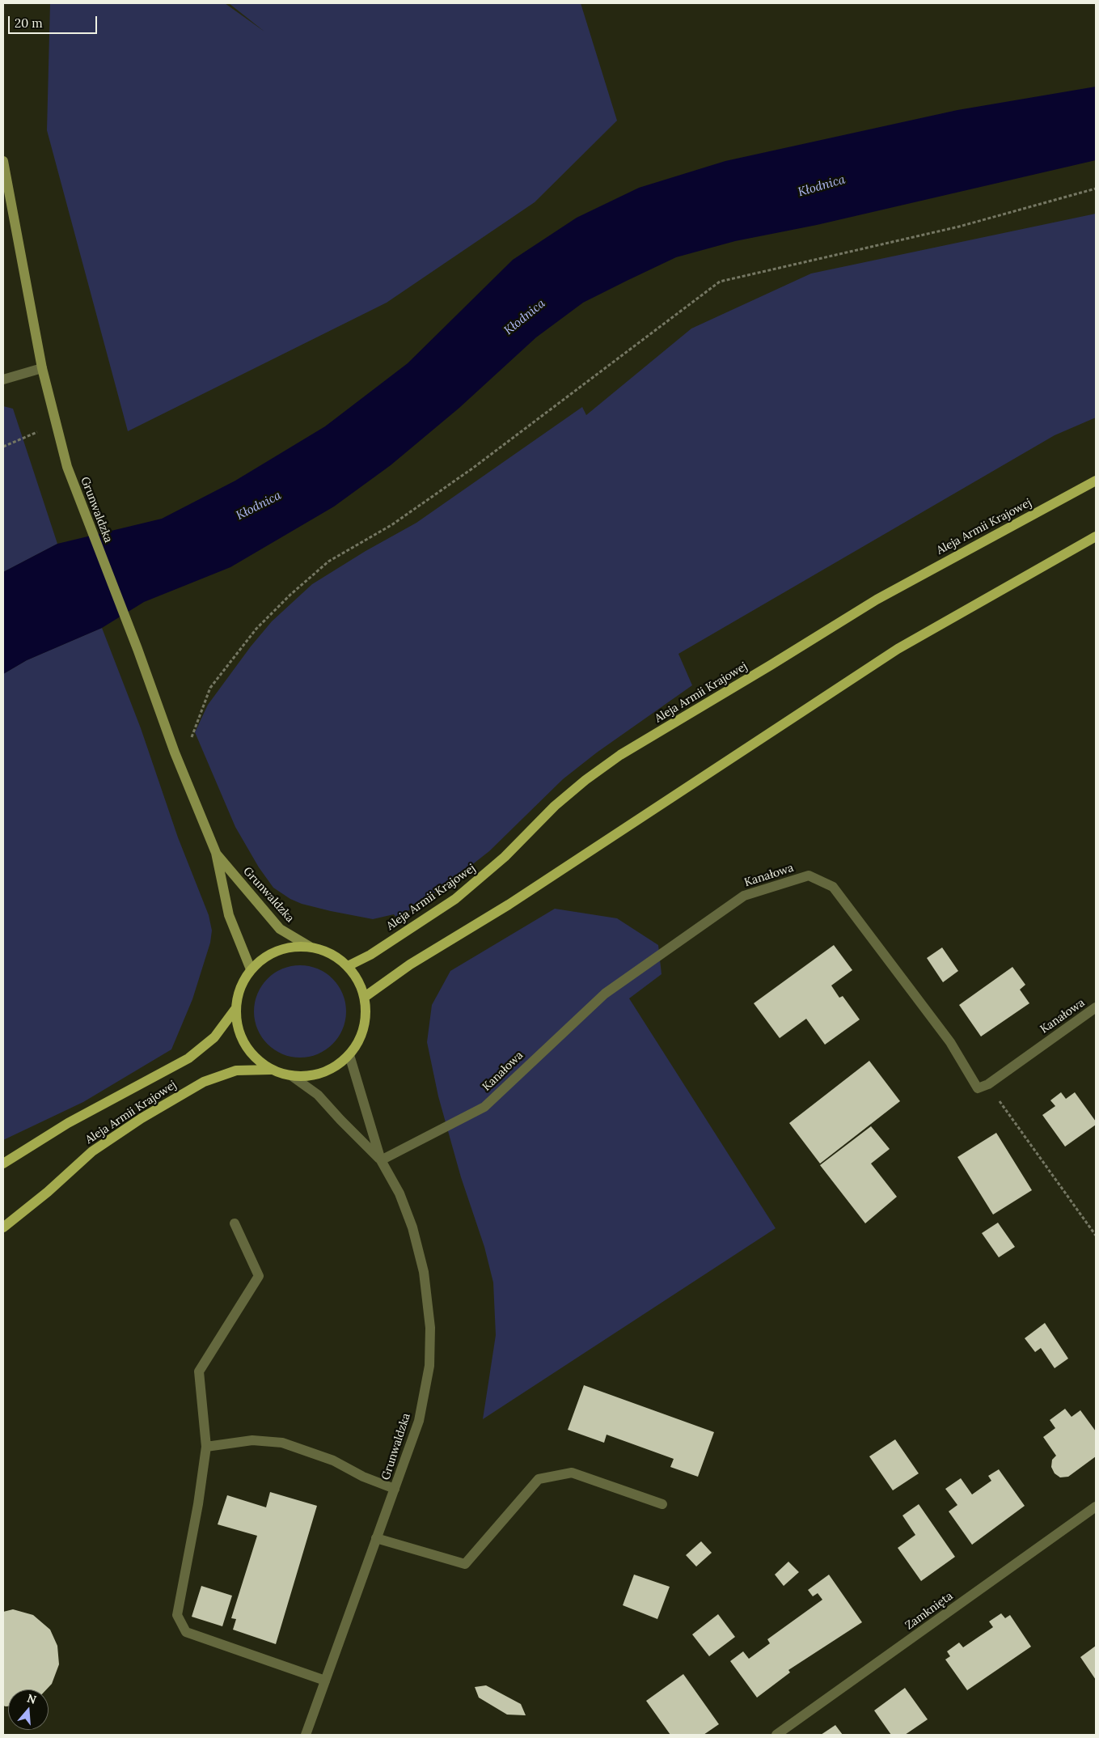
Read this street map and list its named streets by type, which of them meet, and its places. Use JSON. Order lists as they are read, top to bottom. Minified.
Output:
{"streets":{"main road":["Aleja Armii Krajowej"],"street":["Grunwaldzka","Kanałowa","Zamknięta"]},"crossings":[["Grunwaldzka","Aleja Armii Krajowej"],["Grunwaldzka","Kanałowa"]],"water":["Kłodnica"],"scale_bar":"20 m","north":"top"}
